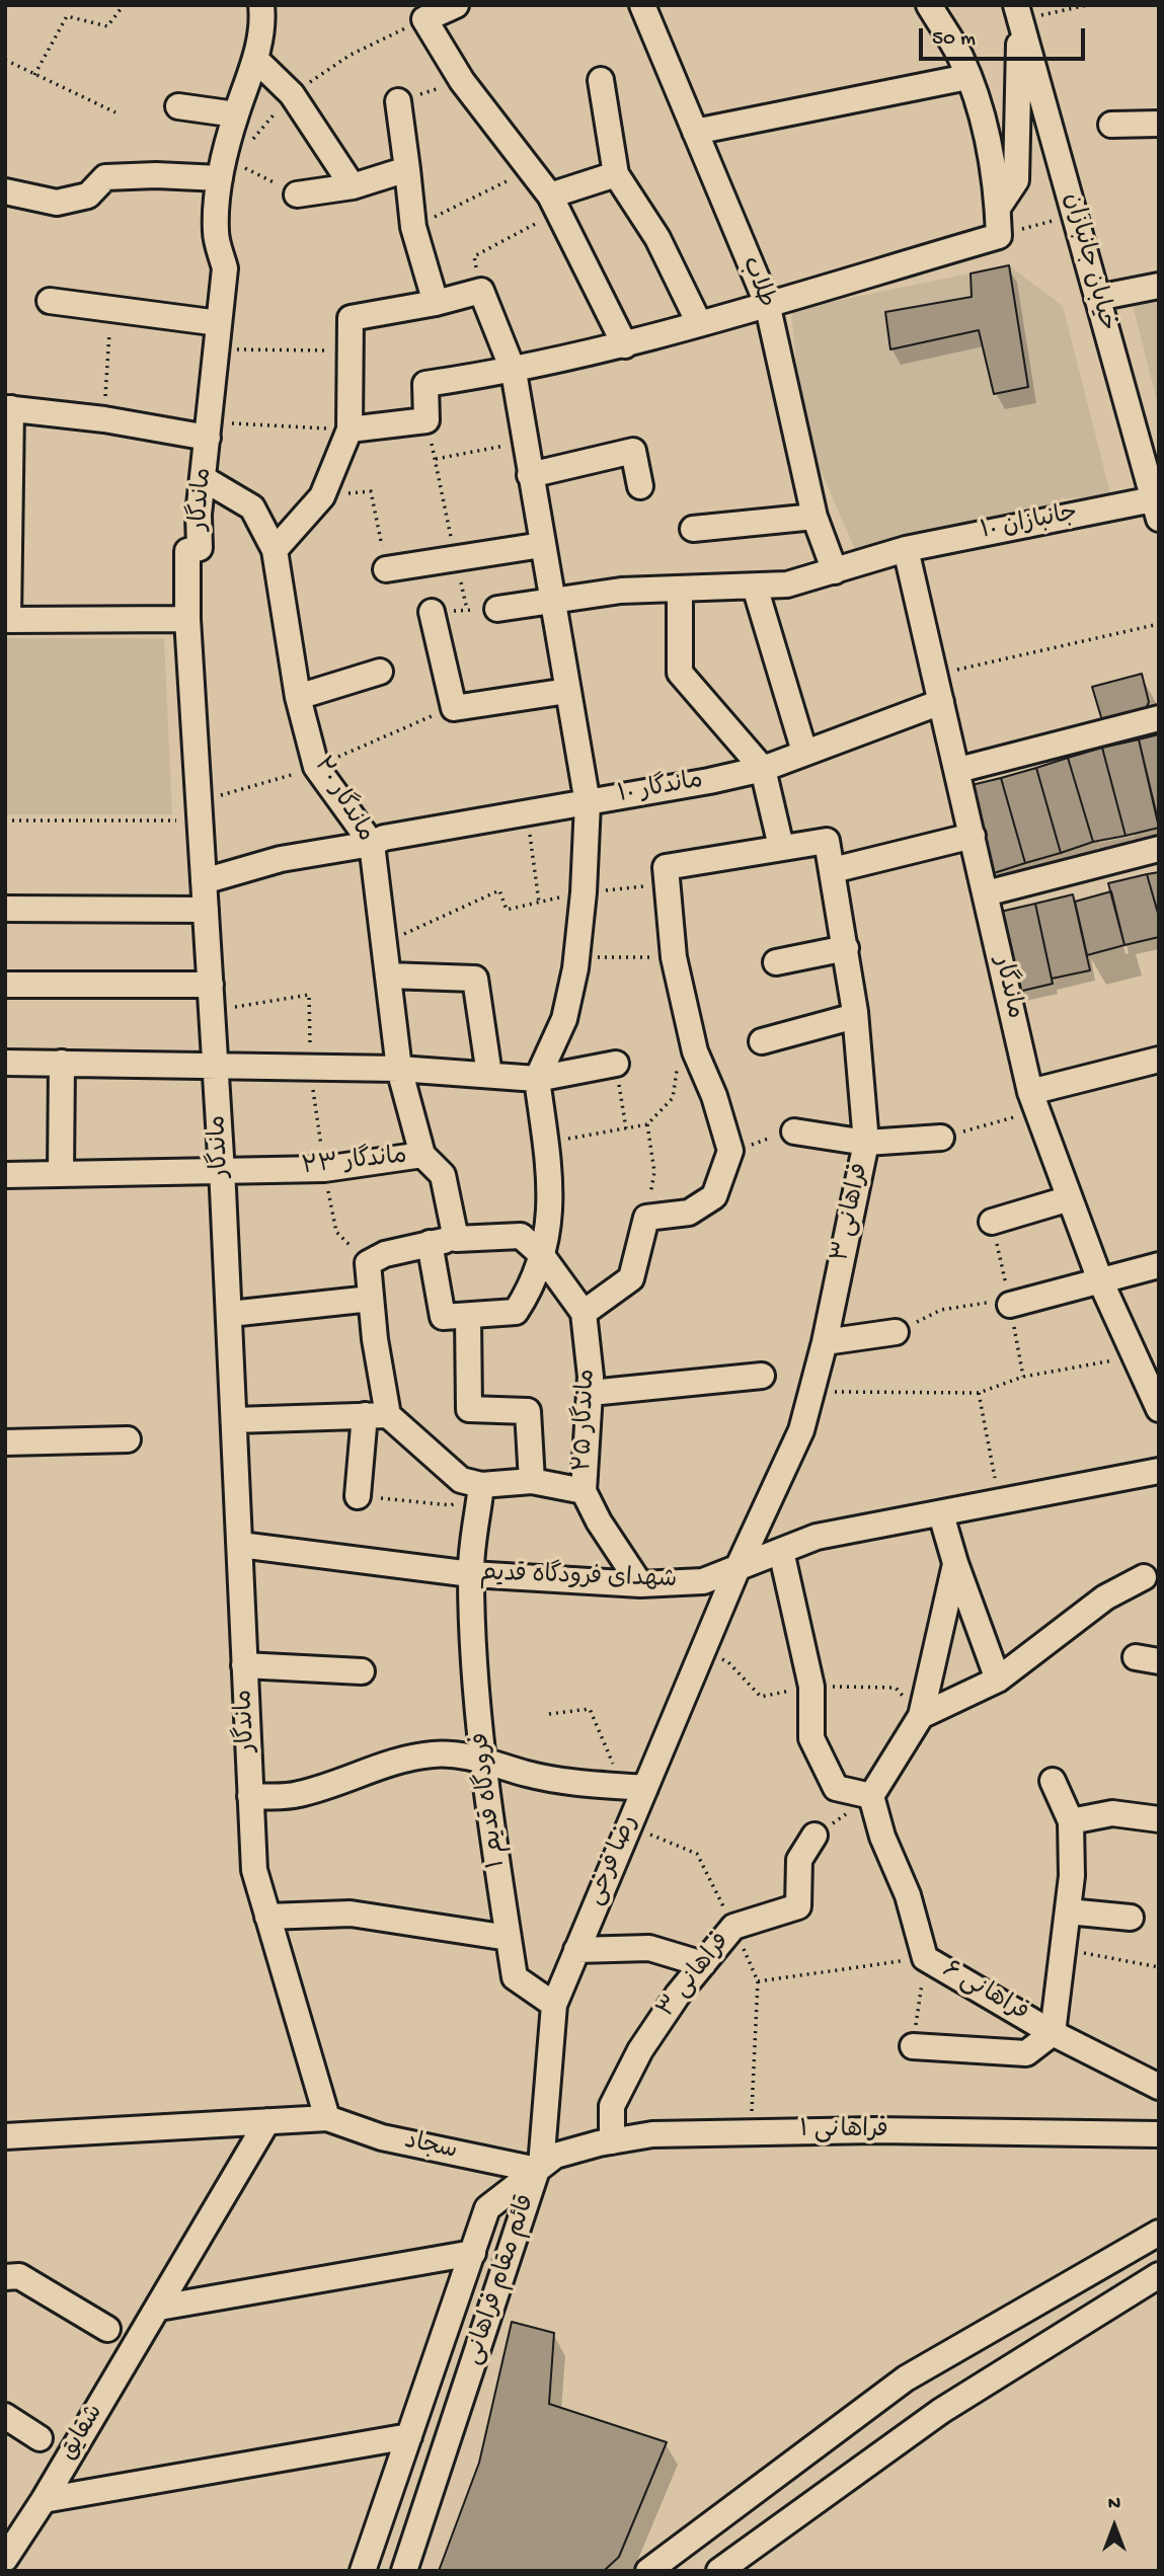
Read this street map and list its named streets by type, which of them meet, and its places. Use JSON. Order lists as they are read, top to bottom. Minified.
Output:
{"streets":{"street":["خیابان جانبازان","طلاب","ماندگار","جانبازان ۱۰","ماندگار ۱۰","ماندگار ۲۰","ماندگار ۲۳","فراهانی ۳","ماندگار ۲۵","شهدای فرودگاه قدیم","فرودگاه قدیم ۱","رضا فرخی","فراهانی ۶","فراهانی ۱","سجاد","قائم مقام فراهانی","شقایق"]},"crossings":[["خیابان جانبازان","جانبازان ۱۰"],["طلاب","جانبازان ۱۰"],["ماندگار","جانبازان ۱۰"],["ماندگار","ماندگار ۱۰"],["ماندگار","ماندگار ۲۰"],["ماندگار","ماندگار ۲۳"],["ماندگار","شهدای فرودگاه قدیم"],["ماندگار","سجاد"],["ماندگار ۱۰","ماندگار ۲۰"],["ماندگار ۲۰","ماندگار ۲۳"],["فراهانی ۳","شهدای فرودگاه قدیم"],["فراهانی ۳","رضا فرخی"],["فراهانی ۳","فراهانی ۱"],["ماندگار ۲۵","فرودگاه قدیم ۱"],["شهدای فرودگاه قدیم","فرودگاه قدیم ۱"],["شهدای فرودگاه قدیم","رضا فرخی"],["فرودگاه قدیم ۱","رضا فرخی"],["رضا فرخی","فراهانی ۱"],["رضا فرخی","سجاد"],["رضا فرخی","قائم مقام فراهانی"],["فراهانی ۱","سجاد"],["فراهانی ۱","قائم مقام فراهانی"],["سجاد","قائم مقام فراهانی"]],"scale_bar":"50 m","north":"top"}
